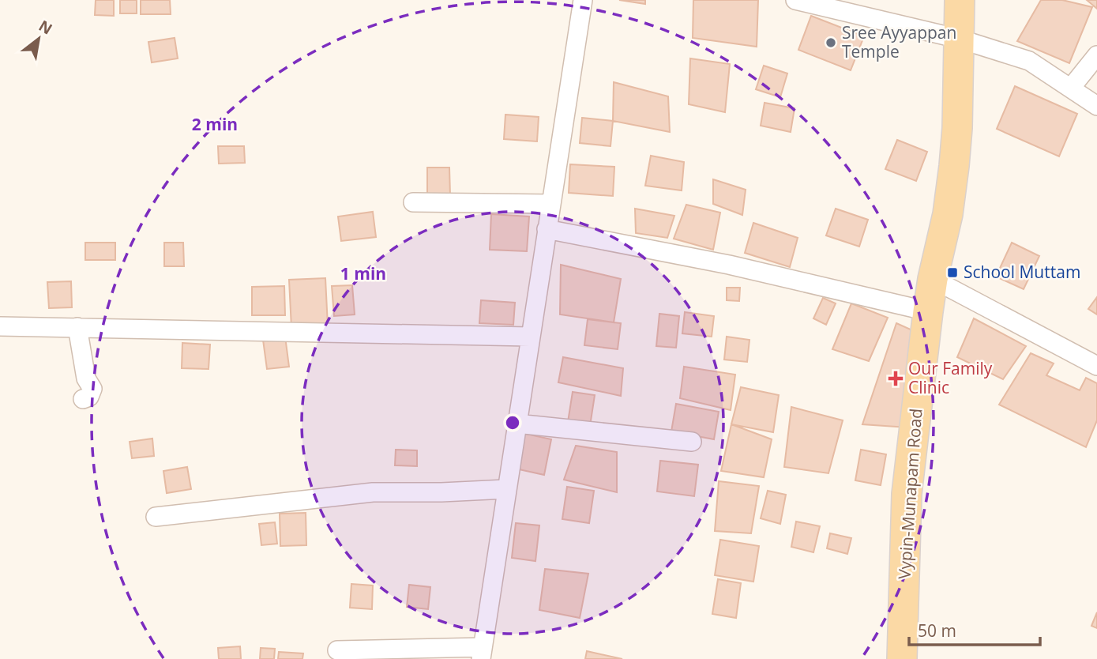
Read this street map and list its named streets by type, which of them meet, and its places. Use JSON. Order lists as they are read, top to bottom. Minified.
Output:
{"streets":{"main road":["Vypin-Munapam Road"]},"places":{"other":["Sree Ayyappan Temple"],"transit":["School Muttam"],"health":["Our Family Clinic"]},"scale_bar":"50 m","north":"top right","rings":["2 min","1 min"]}
